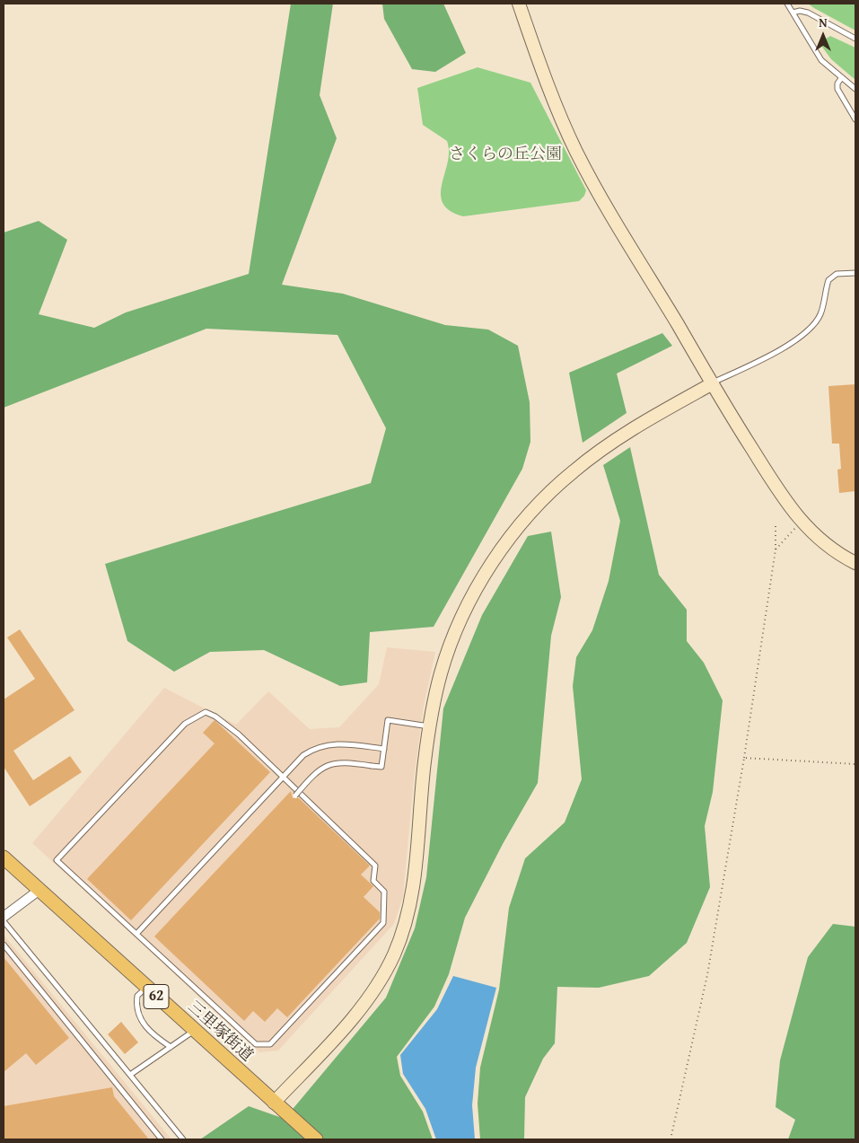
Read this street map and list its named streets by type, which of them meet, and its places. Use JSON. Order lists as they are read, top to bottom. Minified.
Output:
{"streets":{"main road":["62","三里塚街道"]},"parks":["さくらの丘公園"],"north":"top"}
